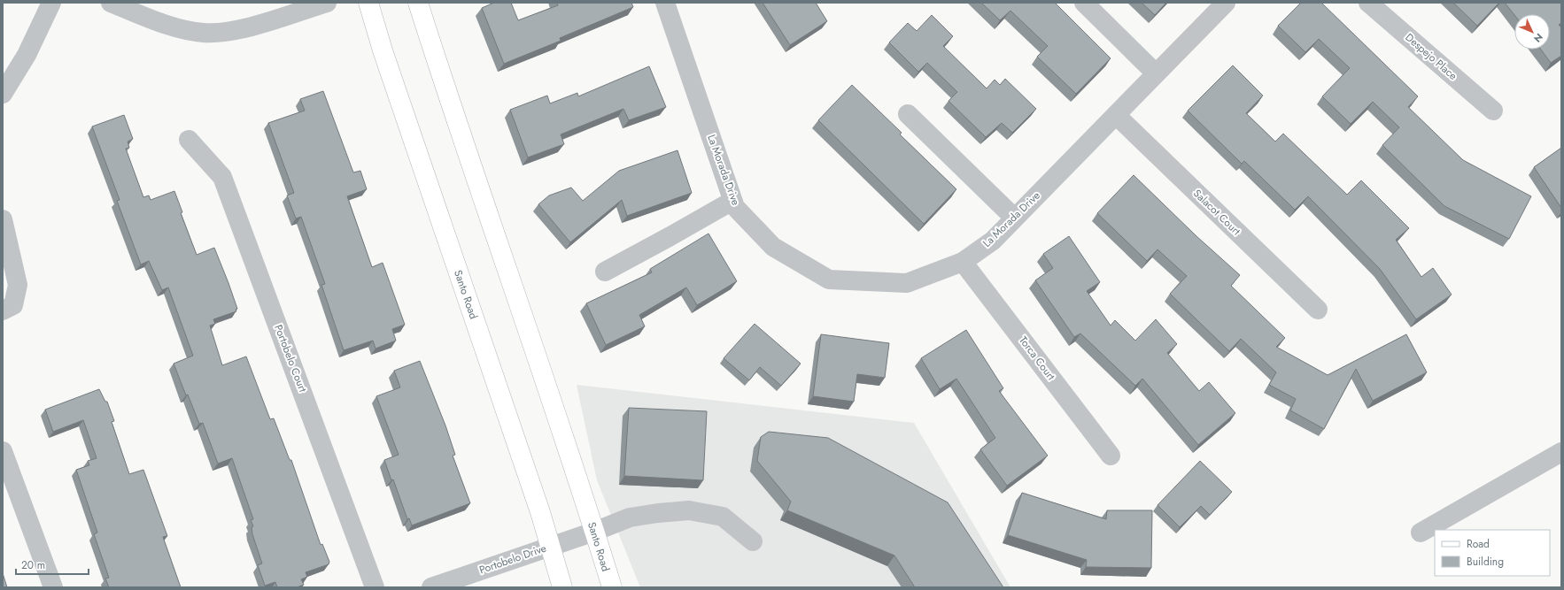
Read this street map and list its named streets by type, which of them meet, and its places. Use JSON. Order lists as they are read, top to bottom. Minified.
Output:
{"streets":{"main road":["Santo Road"],"street":["Despejo Place","La Morada Drive","Salacot Court","Portobelo Court","Torca Court","Portobelo Drive"]},"crossings":[["La Morada Drive","Salacot Court"],["La Morada Drive","Torca Court"],["Santo Road","Portobelo Drive"]],"legend":["Road","Building"],"scale_bar":"20 m","north":"bottom right"}
